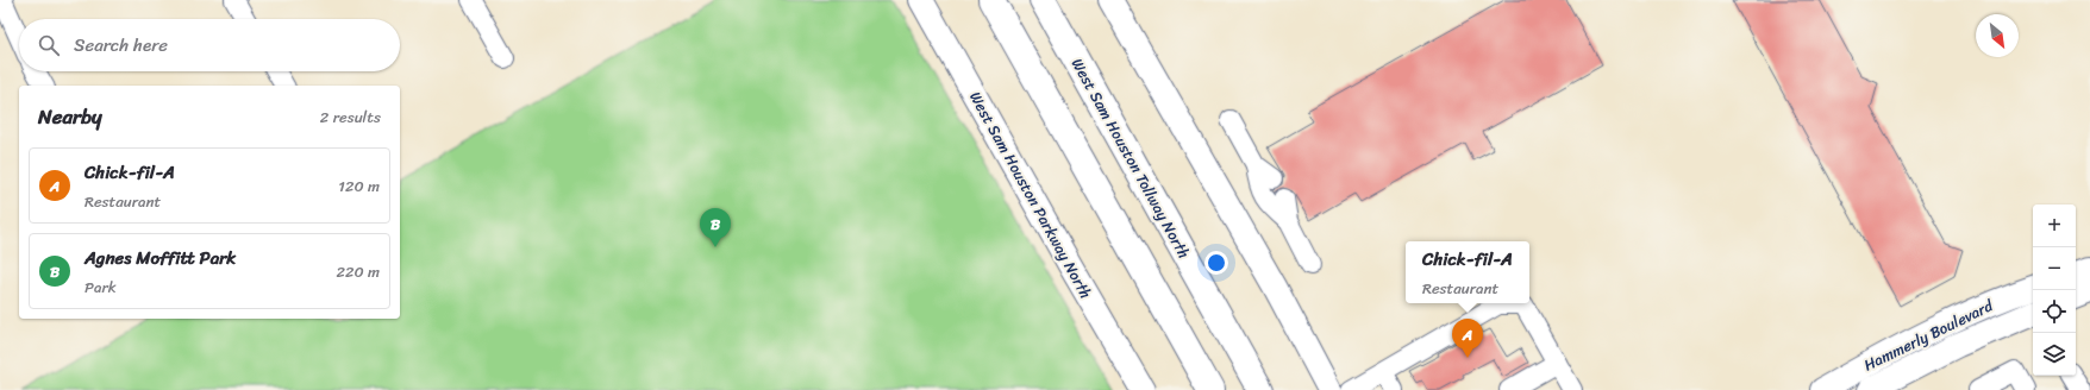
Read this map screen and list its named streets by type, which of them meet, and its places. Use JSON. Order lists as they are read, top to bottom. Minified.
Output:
{"streets":{"highway":["West Sam Houston Tollway North"],"main road":["West Sam Houston Parkway North","Hammerly Boulevard"]},"north":"bottom right","page":{"search":"Search here","heading":["Nearby","2 results"],"list":[{"mark":"A","name":"Chick-fil-A","note":"Restaurant","value":"120 m"},{"mark":"B","name":"Agnes Moffitt Park","note":"Park","value":"220 m"}],"map_buttons":["+","−"],"pins":["B","A"],"popup":["Chick-fil-A","Restaurant"]}}
